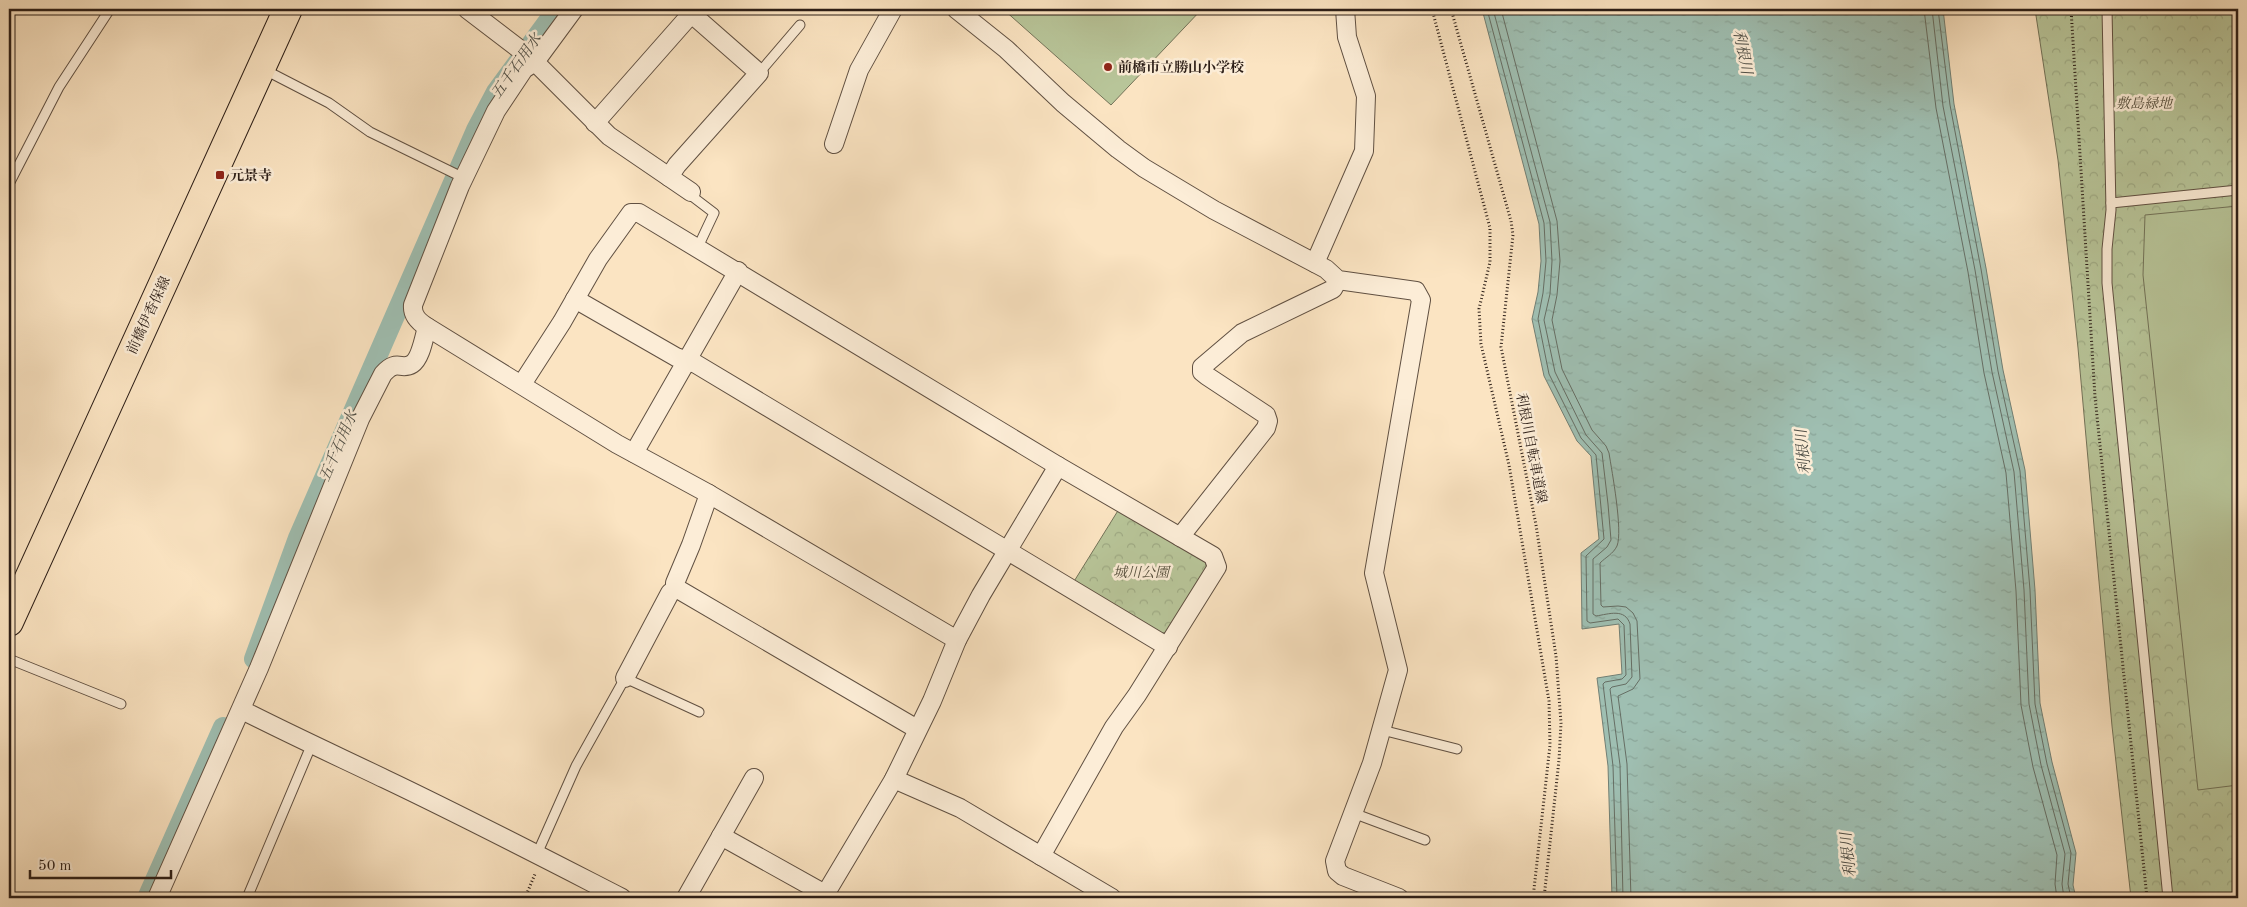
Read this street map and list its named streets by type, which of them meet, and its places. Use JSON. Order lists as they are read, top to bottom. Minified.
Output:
{"streets":{"main road":["前橋伊香保線"],"path":["利根川自転車道線"]},"water":["利根川","五千石用水"],"parks":["敷島緑地","城川公園"],"places":{"other":["前橋市立勝山小学校"],"transit":["元景寺"]},"scale_bar":"50 m"}
